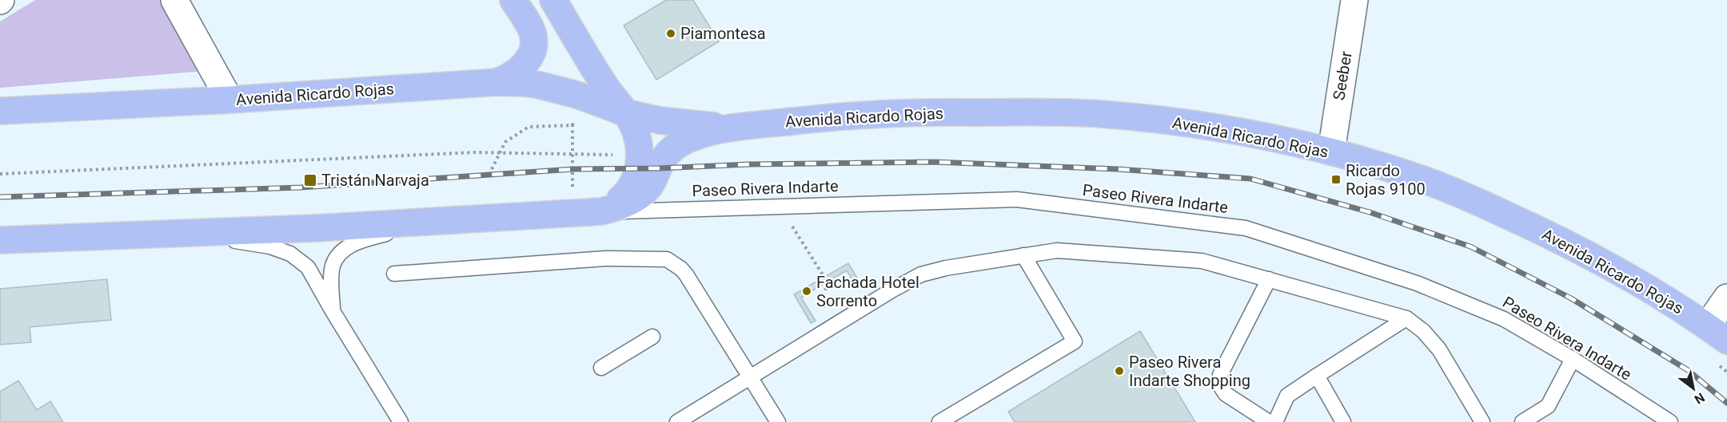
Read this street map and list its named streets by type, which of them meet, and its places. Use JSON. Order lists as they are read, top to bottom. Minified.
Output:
{"streets":{"main road":["Avenida Ricardo Rojas"],"street":["Seeber"],"lane":["Paseo Rivera Indarte"]},"crossings":[["Seeber","Avenida Ricardo Rojas"],["Avenida Ricardo Rojas","Paseo Rivera Indarte"]],"places":{"other":["Piamontesa","Fachada Hotel Sorrento","Paseo Rivera Indarte Shopping"],"transit":["Ricardo Rojas 9100","Tristán Narvaja"]},"north":"bottom right"}
